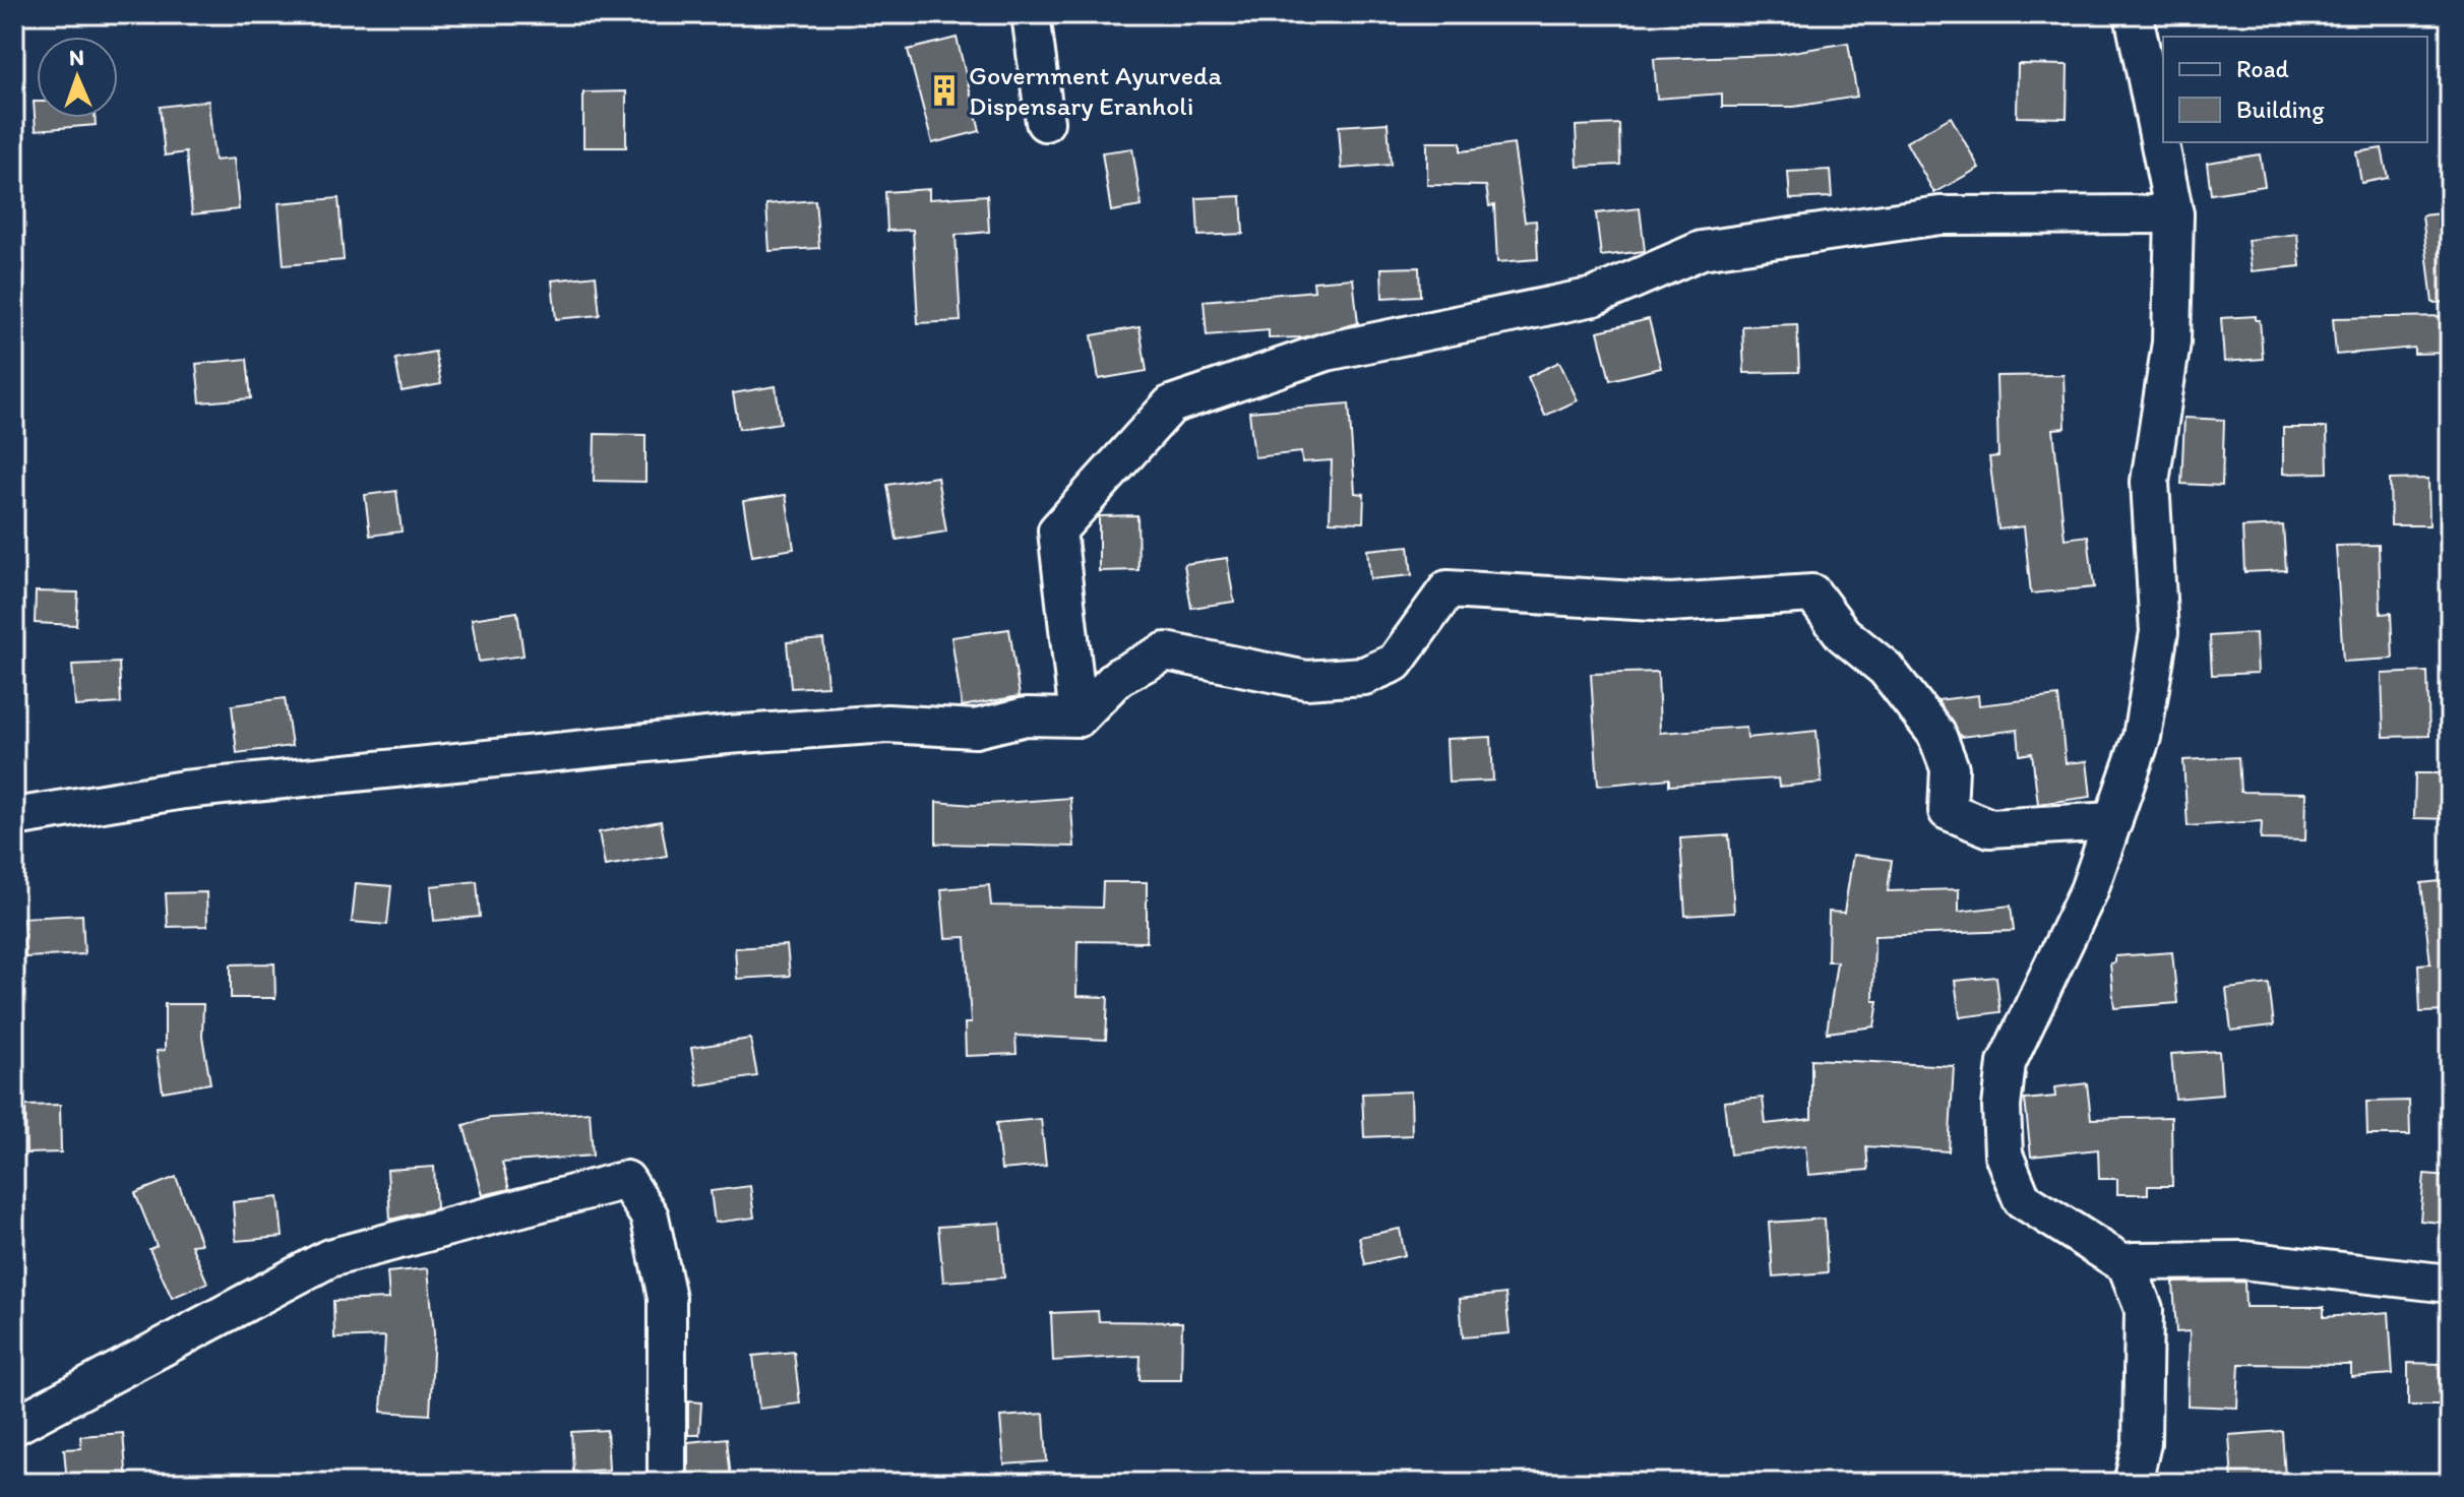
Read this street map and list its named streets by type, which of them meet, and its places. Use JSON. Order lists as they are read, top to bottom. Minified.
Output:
{"places":{"building":["Government Ayurveda Dispensary Eranholi"]},"legend":["Road","Building"],"north":"top"}
